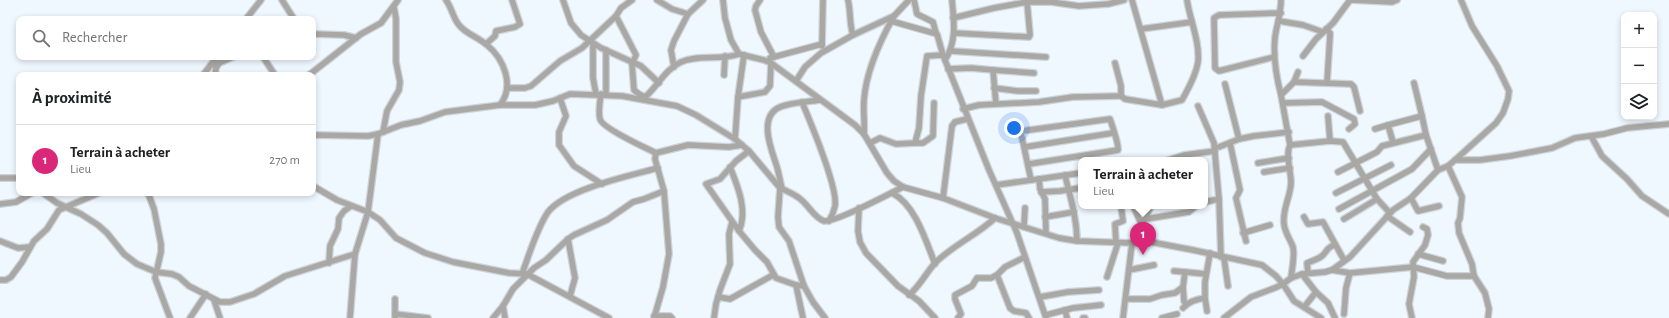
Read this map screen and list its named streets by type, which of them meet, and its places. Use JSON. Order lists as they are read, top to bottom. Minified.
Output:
{"page":{"map_buttons":["+","−"],"search":"Rechercher","heading":"À proximité","list":[{"mark":"1","name":"Terrain à acheter","note":"Lieu","value":"270 m"}],"popup":["Terrain à acheter","Lieu"],"pins":"1"}}
